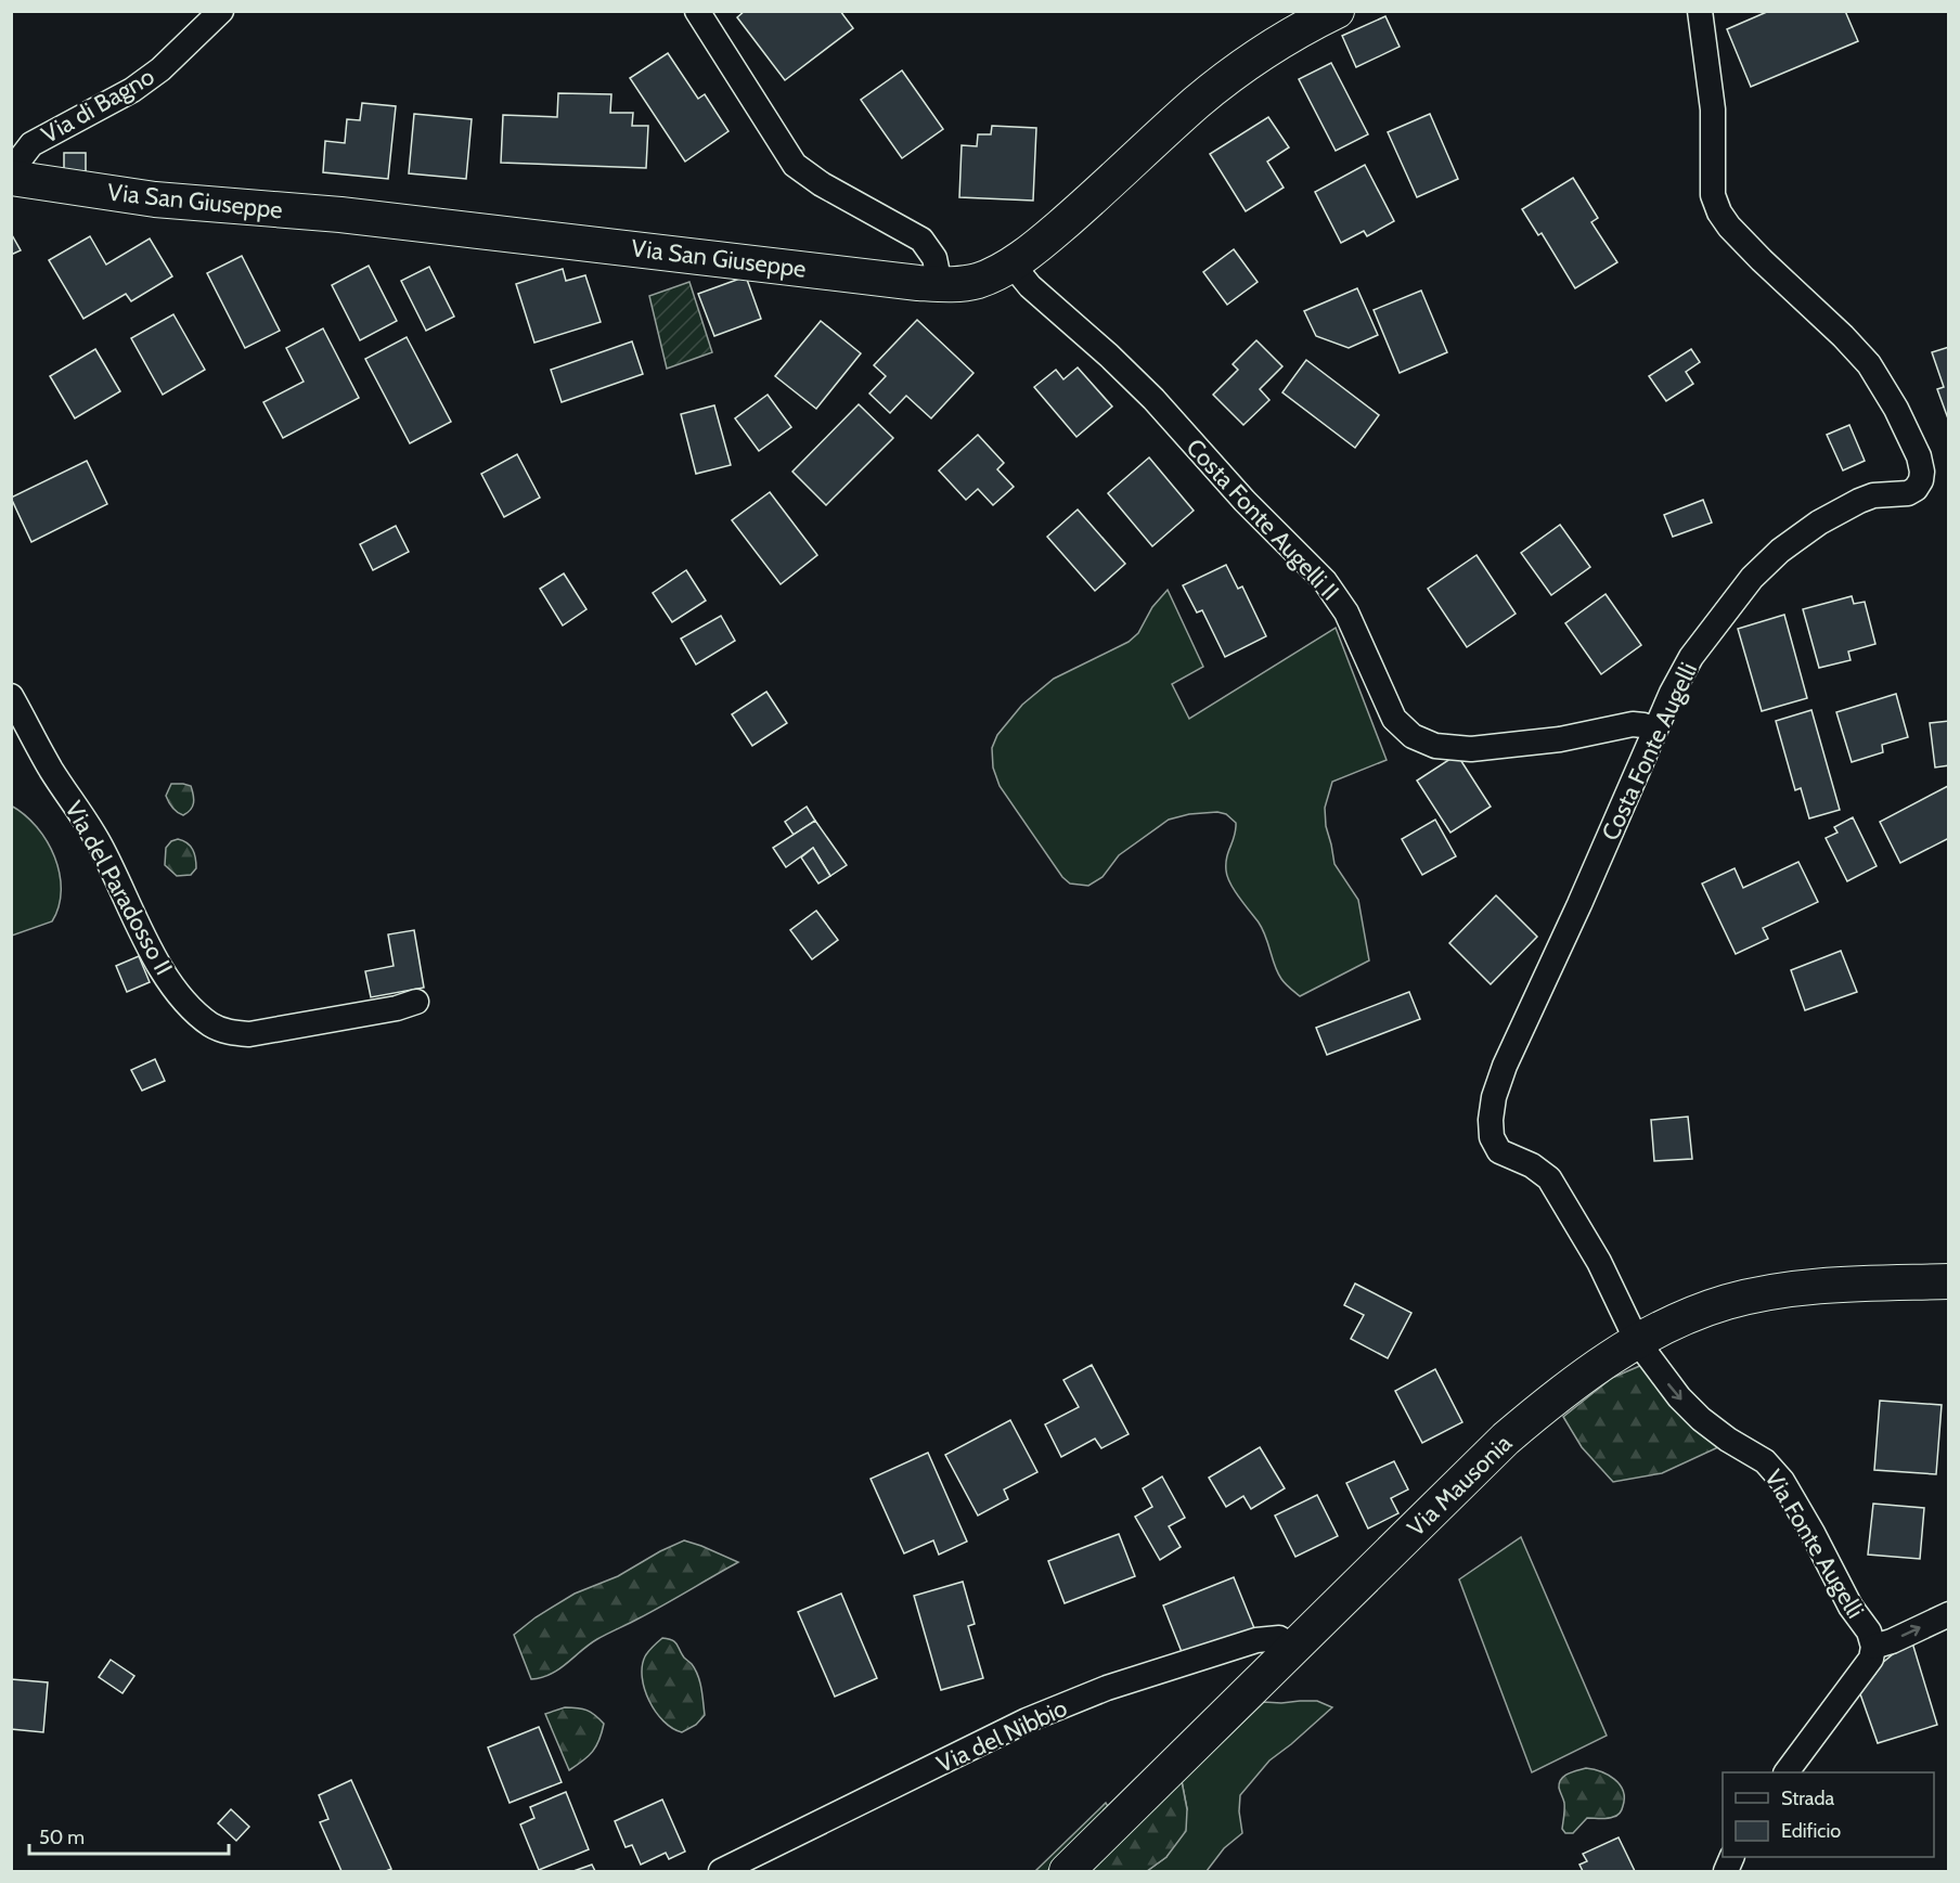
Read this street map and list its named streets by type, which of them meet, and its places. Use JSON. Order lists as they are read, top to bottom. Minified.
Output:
{"streets":{"main road":["Via San Giuseppe","Via Mausonia"],"street":["Via di Bagno","Costa Fonte Augelli II","Costa Fonte Augelli","Via del Paradosso II","Via Fonte Augelli","Via del Nibbio"]},"crossings":[["Via di Bagno","Via San Giuseppe"],["Via San Giuseppe","Costa Fonte Augelli II"],["Costa Fonte Augelli II","Costa Fonte Augelli"],["Costa Fonte Augelli","Via Mausonia"],["Costa Fonte Augelli","Via Fonte Augelli"],["Via Mausonia","Via Fonte Augelli"],["Via Mausonia","Via del Nibbio"]],"one_way":["Via Fonte Augelli"],"legend":["Strada","Edificio"],"scale_bar":"50 m"}
